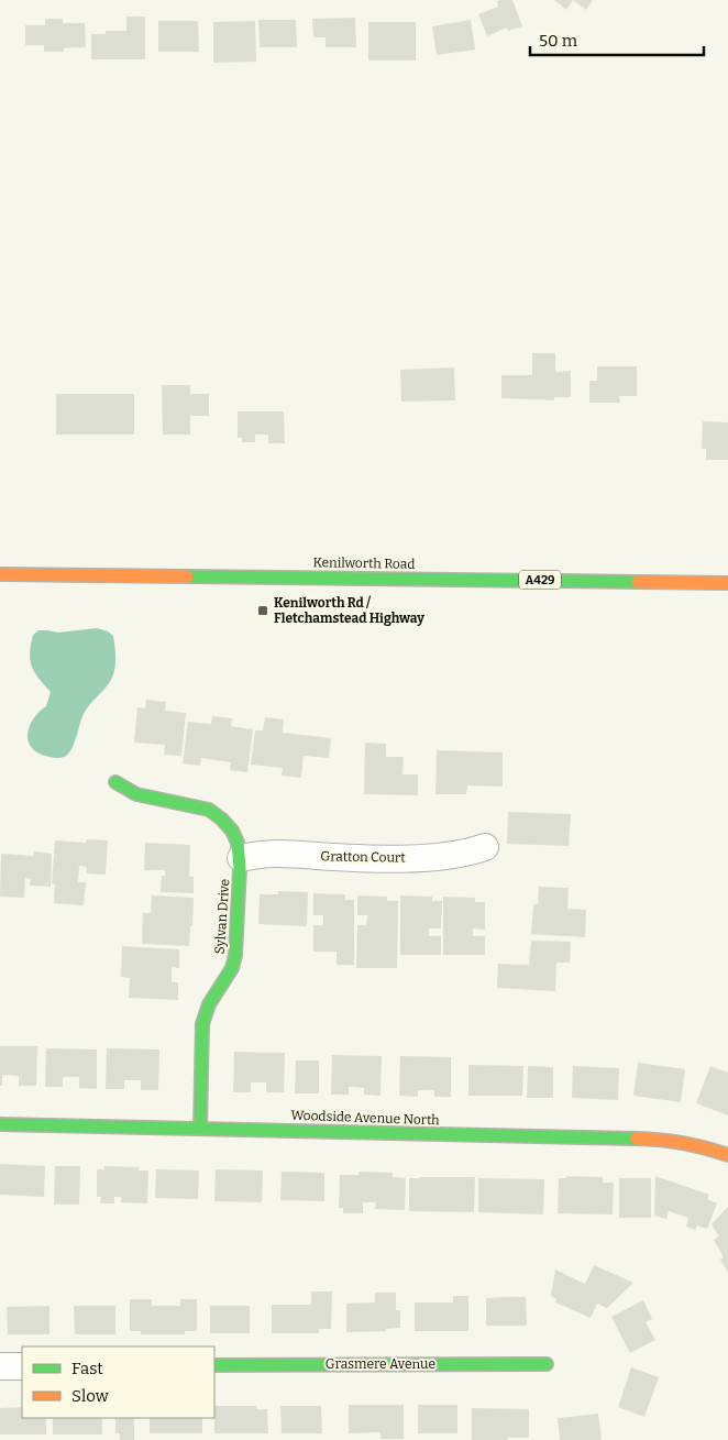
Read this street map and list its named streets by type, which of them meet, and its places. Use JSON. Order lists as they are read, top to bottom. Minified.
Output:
{"streets":{"street":["Kenilworth Road","A429","Gratton Court","Sylvan Drive","Woodside Avenue North","Grasmere Avenue"]},"crossings":[["Gratton Court","Sylvan Drive"],["Sylvan Drive","Woodside Avenue North"]],"places":{"transit":["Kenilworth Rd / Fletchamstead Highway"]},"legend":["Fast","Slow"],"scale_bar":"50 m"}
